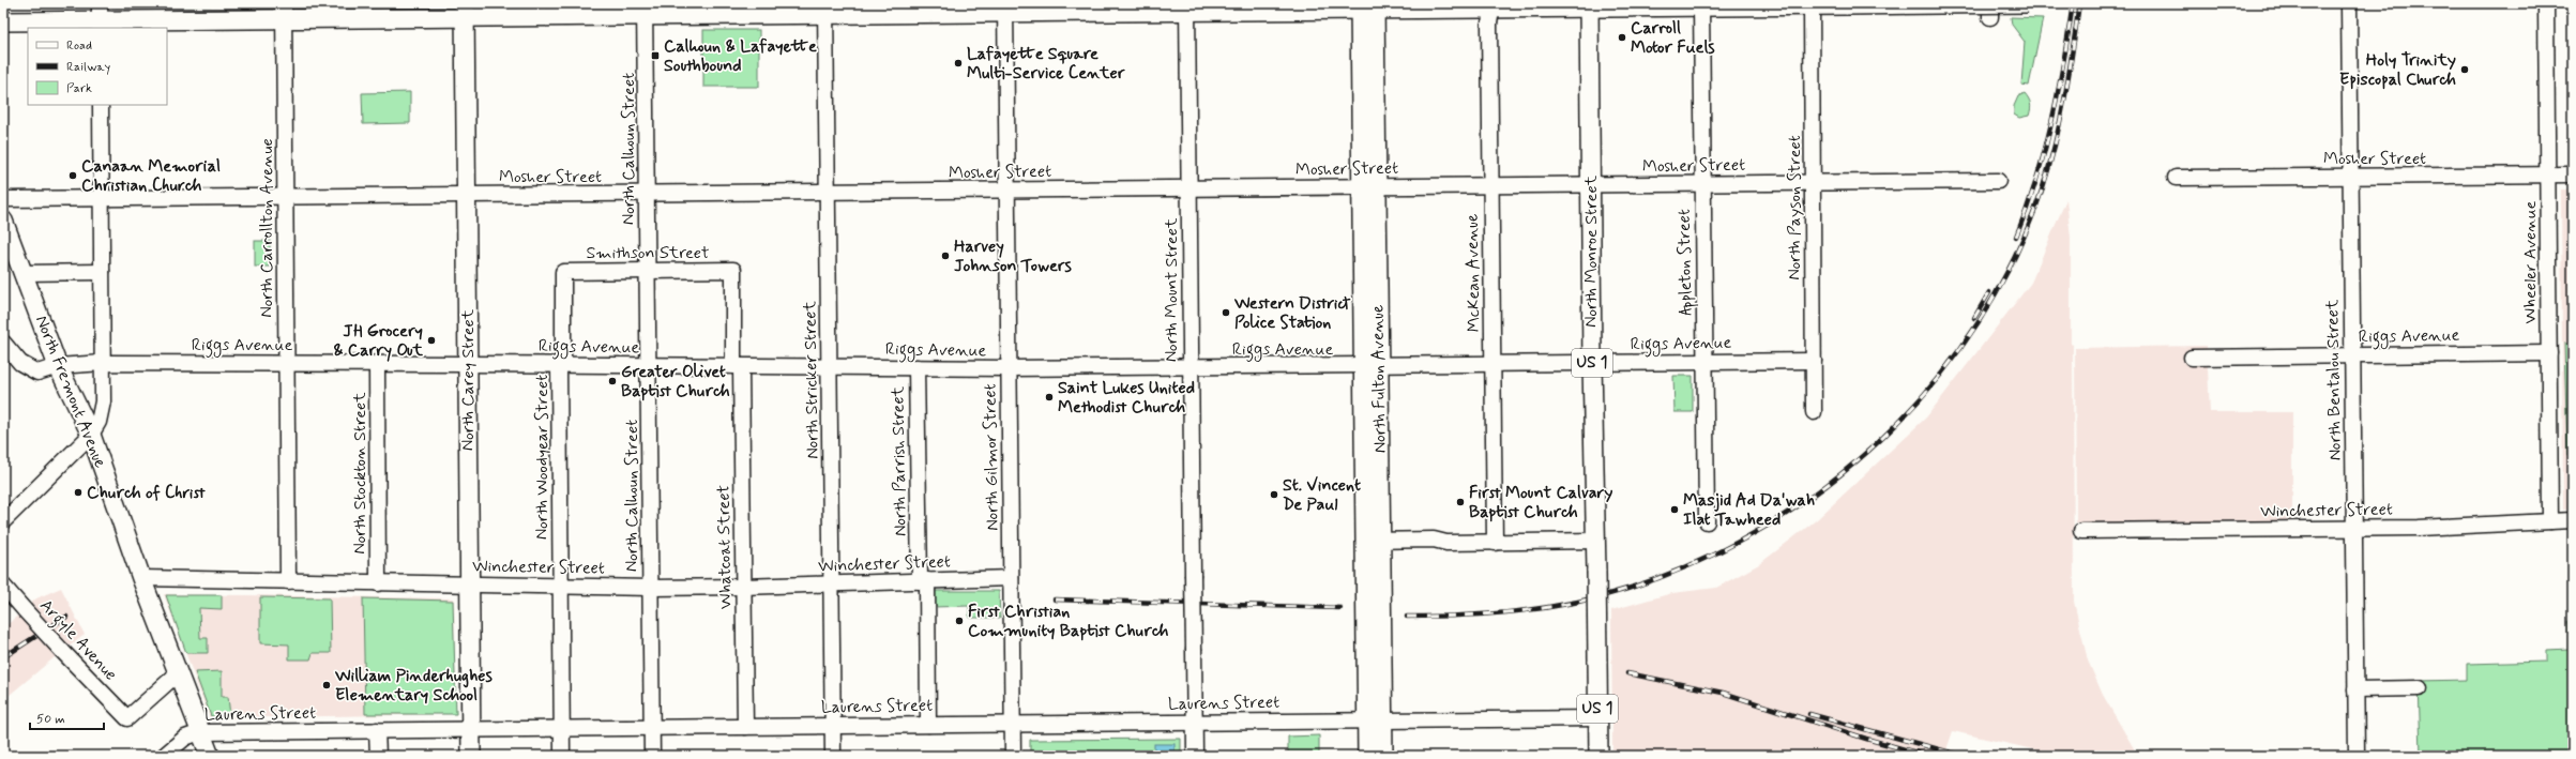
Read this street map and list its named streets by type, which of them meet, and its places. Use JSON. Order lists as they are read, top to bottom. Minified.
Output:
{"streets":{"main road":["North Monroe Street","US 1","North Fulton Avenue","North Carey Street","North Fremont Avenue"],"street":["North Calhoun Street","Mosher Street","North Payson Street","North Carrollton Avenue","Smithson Street","Appleton Street","Wheeler Avenue","McKean Avenue","North Mount Street","Riggs Avenue","North Stricker Street","North Bentalou Street","North Woodyear Street","North Gilmor Street","North Parrish Street","North Stockton Street","Winchester Street","Whatcoat Street","Argyle Avenue","Laurens Street"]},"crossings":[["North Calhoun Street","Mosher Street"],["North Calhoun Street","Smithson Street"],["North Calhoun Street","Riggs Avenue"],["North Calhoun Street","Winchester Street"],["North Calhoun Street","Laurens Street"],["Mosher Street","North Payson Street"],["Mosher Street","North Carrollton Avenue"],["Mosher Street","North Monroe Street"],["Mosher Street","Appleton Street"],["Mosher Street","Wheeler Avenue"],["Mosher Street","McKean Avenue"],["Mosher Street","North Mount Street"],["Mosher Street","North Fulton Avenue"],["Mosher Street","North Carey Street"],["Mosher Street","North Stricker Street"],["Mosher Street","North Bentalou Street"],["Mosher Street","North Gilmor Street"],["North Payson Street","Riggs Avenue"],["North Carrollton Avenue","Riggs Avenue"],["North Carrollton Avenue","Winchester Street"],["North Monroe Street","Riggs Avenue"],["North Monroe Street","Laurens Street"],["Smithson Street","North Woodyear Street"],["Smithson Street","Whatcoat Street"],["Appleton Street","Riggs Avenue"],["Wheeler Avenue","Riggs Avenue"],["Wheeler Avenue","Winchester Street"],["McKean Avenue","Riggs Avenue"],["North Mount Street","Riggs Avenue"],["North Mount Street","Laurens Street"],["Riggs Avenue","North Fulton Avenue"],["Riggs Avenue","North Carey Street"],["Riggs Avenue","North Stricker Street"],["Riggs Avenue","North Bentalou Street"],["Riggs Avenue","North Fremont Avenue"],["Riggs Avenue","North Woodyear Street"],["Riggs Avenue","North Gilmor Street"],["Riggs Avenue","North Parrish Street"],["Riggs Avenue","North Stockton Street"],["Riggs Avenue","Whatcoat Street"],["North Fulton Avenue","Laurens Street"],["North Carey Street","Winchester Street"],["North Carey Street","Laurens Street"],["North Stricker Street","Winchester Street"],["North Stricker Street","Laurens Street"],["North Bentalou Street","Winchester Street"],["North Fremont Avenue","Winchester Street"],["North Fremont Avenue","Argyle Avenue"],["North Fremont Avenue","Laurens Street"],["North Woodyear Street","Winchester Street"],["North Woodyear Street","Laurens Street"],["North Gilmor Street","Winchester Street"],["North Gilmor Street","Laurens Street"],["North Parrish Street","Winchester Street"],["North Parrish Street","Laurens Street"],["North Stockton Street","Winchester Street"],["Winchester Street","Whatcoat Street"],["Whatcoat Street","Laurens Street"]],"places":{"other":["Carroll Motor Fuels","Lafayette Square Multi-Service Center","Holy Trinity Episcopal Church","Canaan Memorial Christian Church","Harvey Johnson Towers","Western District Police Station","JH Grocery & Carry Out","Greater Olivet Baptist Church","Saint Lukes United Methodist Church","Church of Christ","St. Vincent De Paul","First Mount Calvary Baptist Church","Masjid Ad Da'wah Ilat Tawheed","First Christian Community Baptist Church","William Pinderhughes Elementary School"],"transit":["Calhoun & Lafayette Southbound"]},"legend":["Road","Railway","Park"],"scale_bar":"50 m"}
